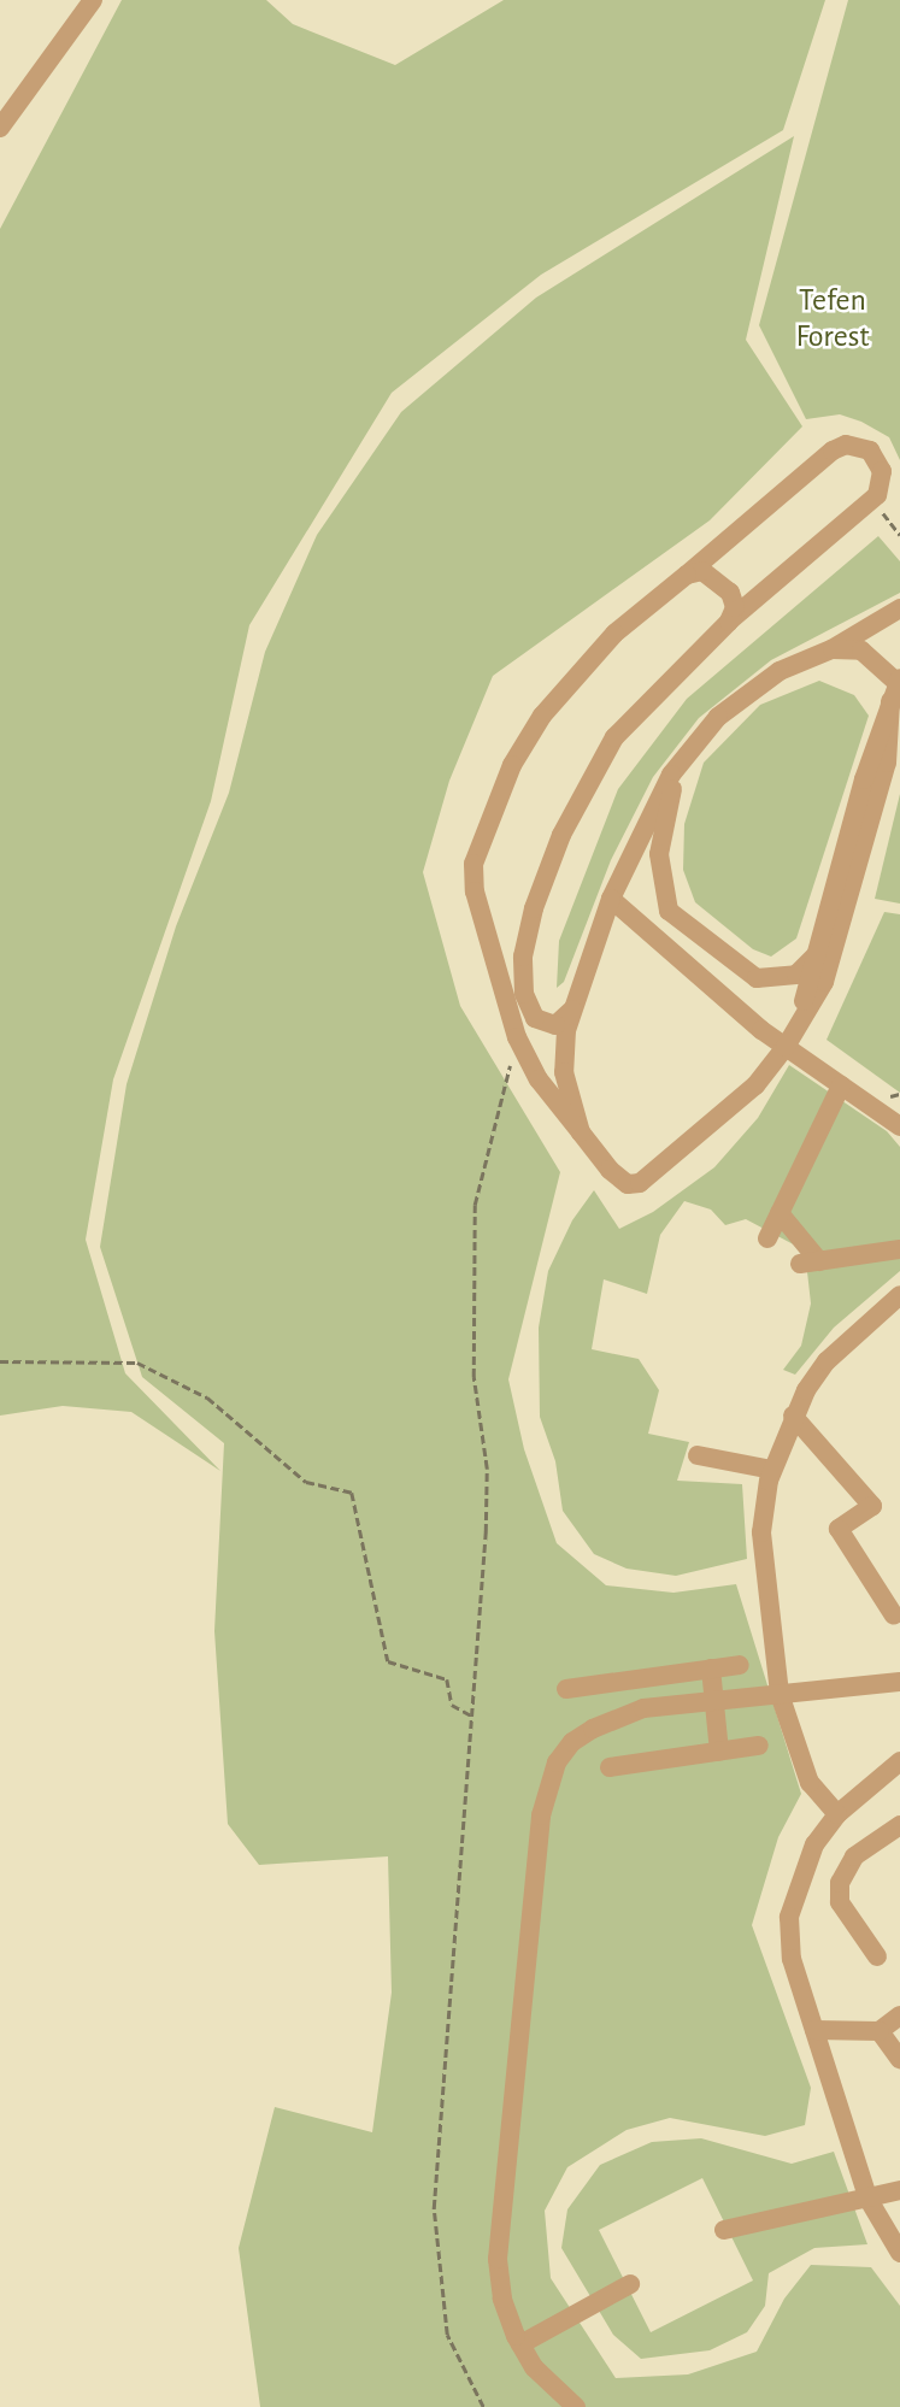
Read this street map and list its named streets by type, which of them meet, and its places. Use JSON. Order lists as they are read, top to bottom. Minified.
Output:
{"parks":["Tefen Forest"]}
